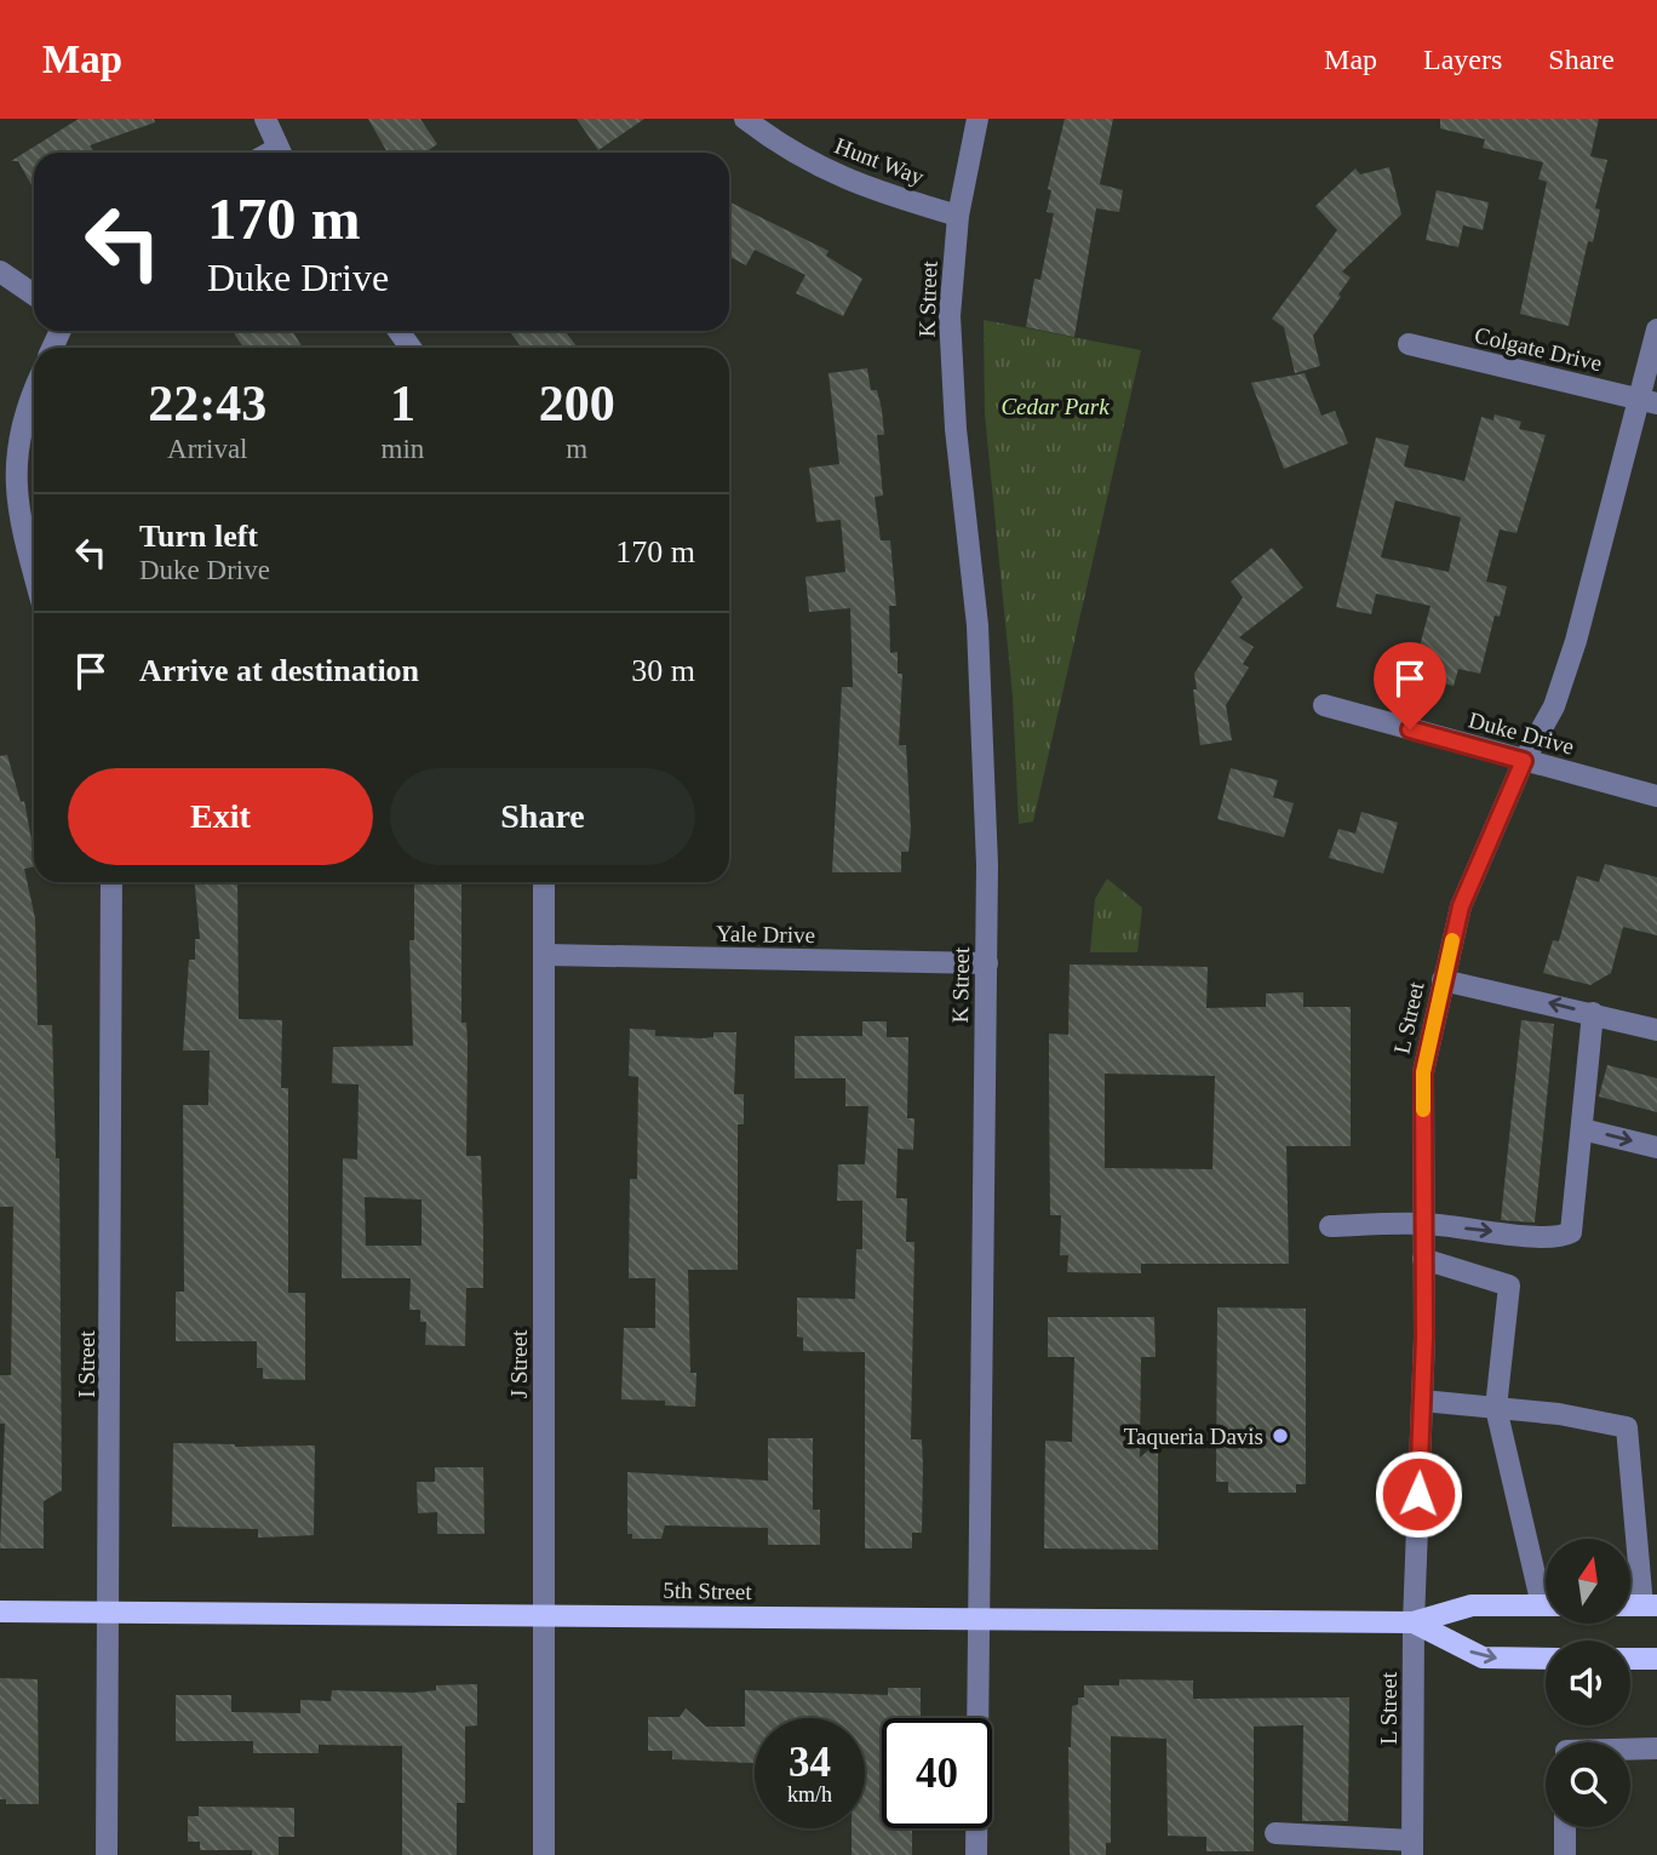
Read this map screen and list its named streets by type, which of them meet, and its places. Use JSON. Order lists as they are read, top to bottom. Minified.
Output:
{"streets":{"main road":["5th Street"],"street":["Hunt Way","K Street","Colgate Drive","Duke Drive","Yale Drive","L Street","I Street","J Street"]},"crossings":[["Hunt Way","K Street"],["K Street","Yale Drive"],["K Street","5th Street"],["Colgate Drive","L Street"],["Duke Drive","L Street"],["Yale Drive","J Street"],["L Street","5th Street"],["I Street","5th Street"],["J Street","5th Street"]],"parks":["Cedar Park"],"places":["Taqueria Davis"],"north":"top","page":{"header":"Map","nav":["Map","Layers","Share"],"turn":["170 m","Duke Drive"],"eta":["22:43","Arrival","1","min","200","m"],"list":[{"name":"Turn left","note":"Duke Drive","value":"170 m"},{"name":"Arrive at destination","value":"30 m"}],"buttons":["Exit","Share"],"speed":"34 km/h","limit":"40"}}
